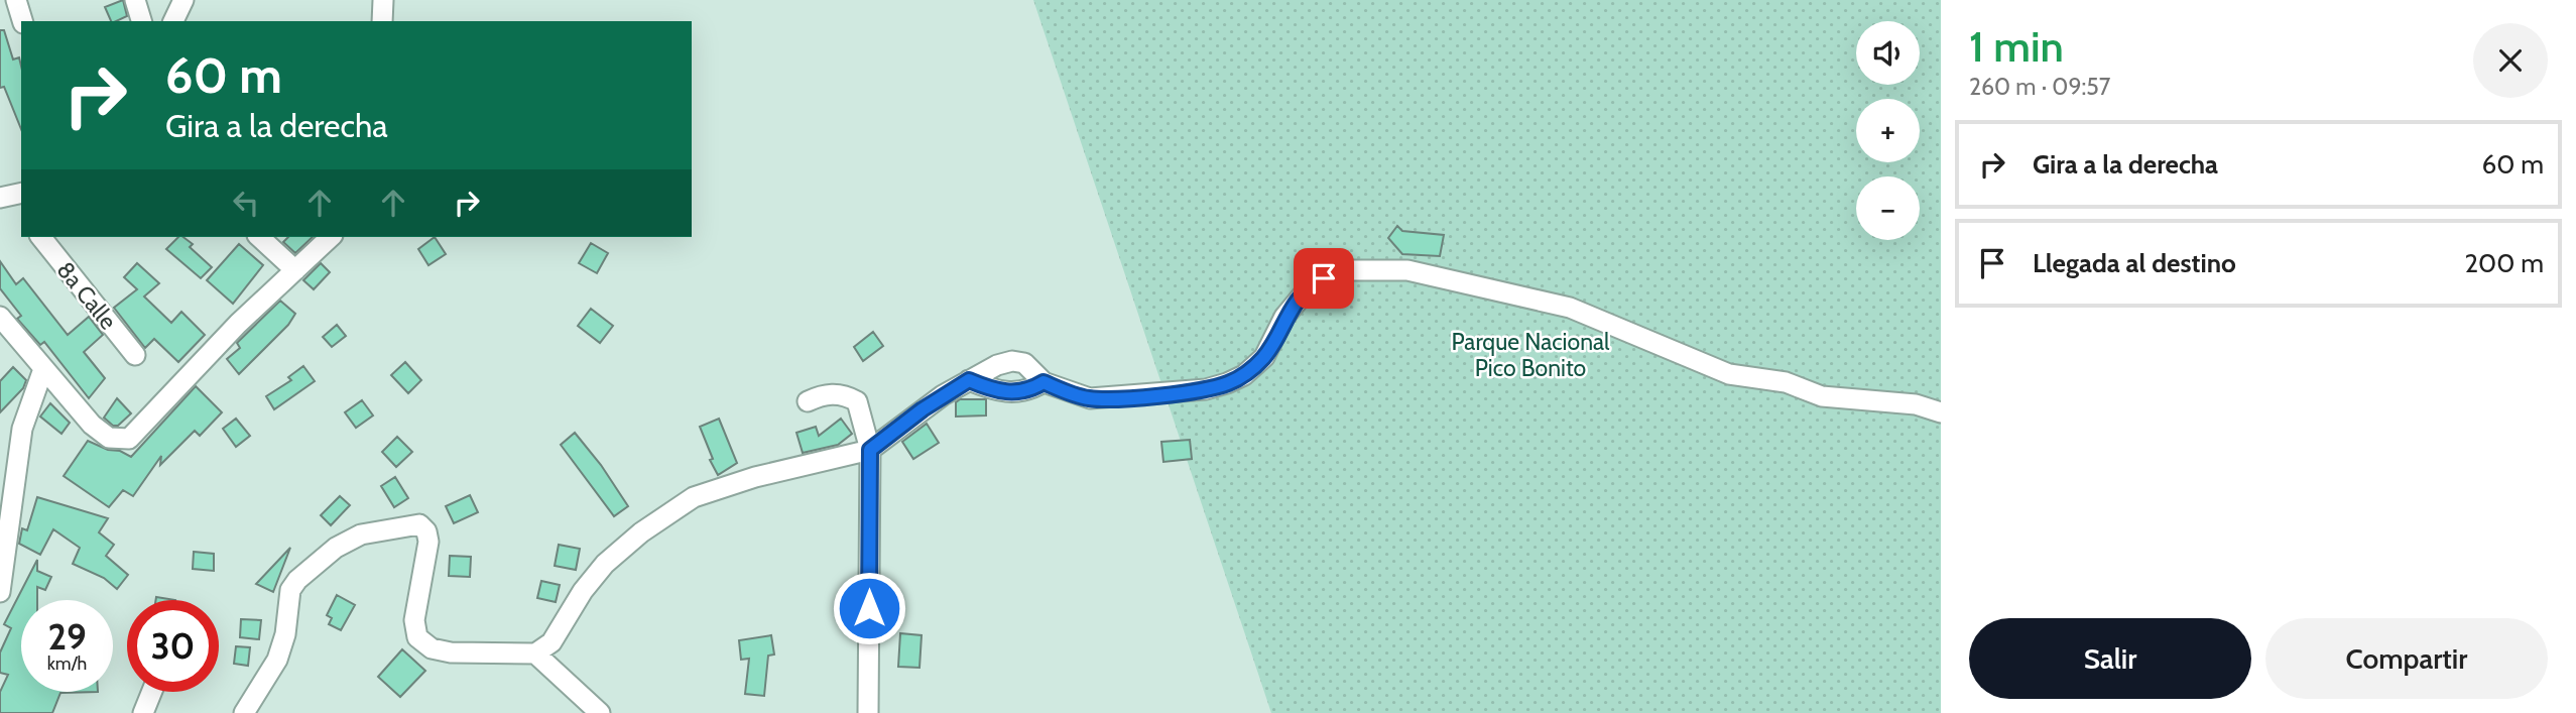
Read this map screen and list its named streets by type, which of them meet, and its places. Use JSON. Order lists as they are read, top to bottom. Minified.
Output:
{"streets":{"street":["8a Calle"]},"parks":["Parque Nacional Pico Bonito"],"page":{"heading":["1 min","260 m · 09:57"],"map_buttons":["+","−"],"turn":["60 m","Gira a la derecha"],"list":[{"name":"Gira a la derecha","value":"60 m"},{"name":"Llegada al destino","value":"200 m"}],"speed":"29 km/h","limit":"30","buttons":["Salir","Compartir"]}}
